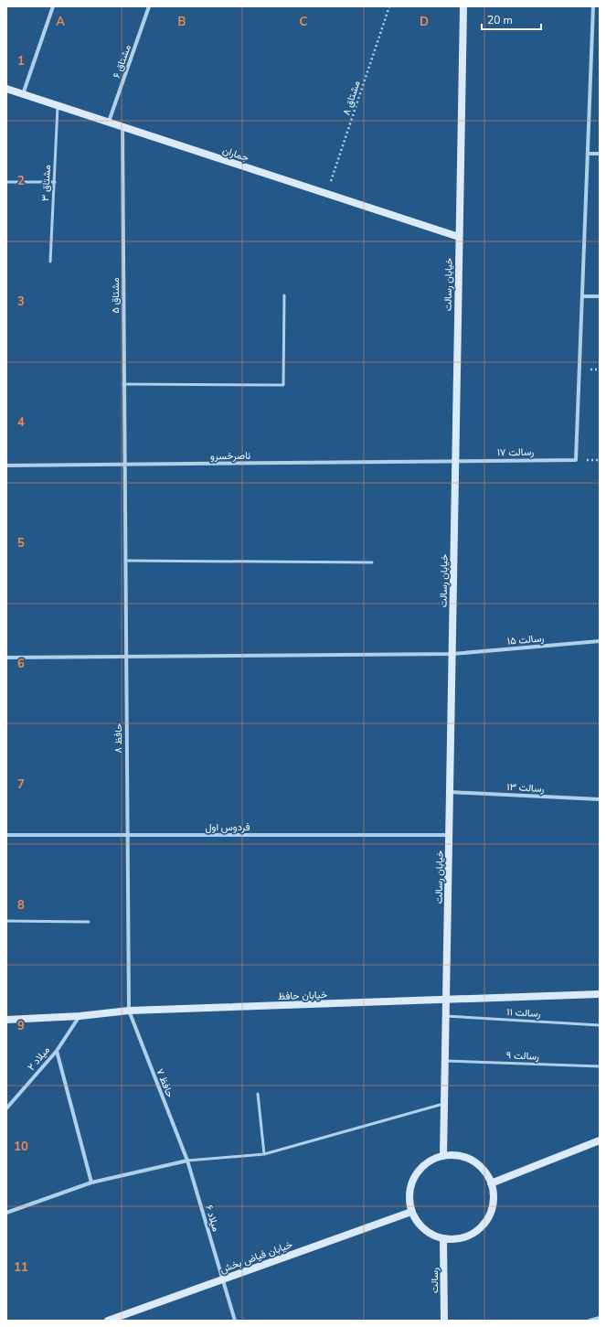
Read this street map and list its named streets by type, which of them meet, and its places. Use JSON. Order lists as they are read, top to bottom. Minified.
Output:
{"streets":{"street":["مشتاق ۶","جماران","خیابان رسالت","مشتاق ۵","رسالت ۱۷","ناصرخسرو","رسالت ۱۵","حافظ ۸","رسالت ۱۳","فردوس اول","خیابان حافظ","میلاد ۲","حافظ ۷","میلاد ۶","خیابان فیاض بخش","رسالت"],"lane":["مشتاق ۳","رسالت ۱۱","رسالت ۹"],"path":["مشتاق ۸"]},"crossings":[["مشتاق ۶","جماران"],["مشتاق ۸","جماران"],["جماران","مشتاق ۳"],["جماران","خیابان رسالت"],["جماران","مشتاق ۵"],["خیابان رسالت","رسالت ۱۷"],["خیابان رسالت","ناصرخسرو"],["خیابان رسالت","رسالت ۱۵"],["خیابان رسالت","رسالت ۱۳"],["خیابان رسالت","فردوس اول"],["خیابان رسالت","خیابان حافظ"],["خیابان رسالت","رسالت ۱۱"],["خیابان رسالت","رسالت ۹"],["خیابان رسالت","خیابان فیاض بخش"],["خیابان رسالت","رسالت"],["مشتاق ۵","ناصرخسرو"],["مشتاق ۵","حافظ ۸"],["رسالت ۱۷","ناصرخسرو"],["ناصرخسرو","حافظ ۸"],["رسالت ۱۵","حافظ ۸"],["حافظ ۸","فردوس اول"],["حافظ ۸","خیابان حافظ"],["حافظ ۸","حافظ ۷"],["خیابان حافظ","میلاد ۲"],["خیابان حافظ","حافظ ۷"],["حافظ ۷","میلاد ۶"],["میلاد ۶","خیابان فیاض بخش"],["خیابان فیاض بخش","رسالت"]],"scale_bar":"20 m","grid":{"columns":["A","B","C","D"],"rows":["1","2","3","4","5","6","7","8","9","10","11"]}}
